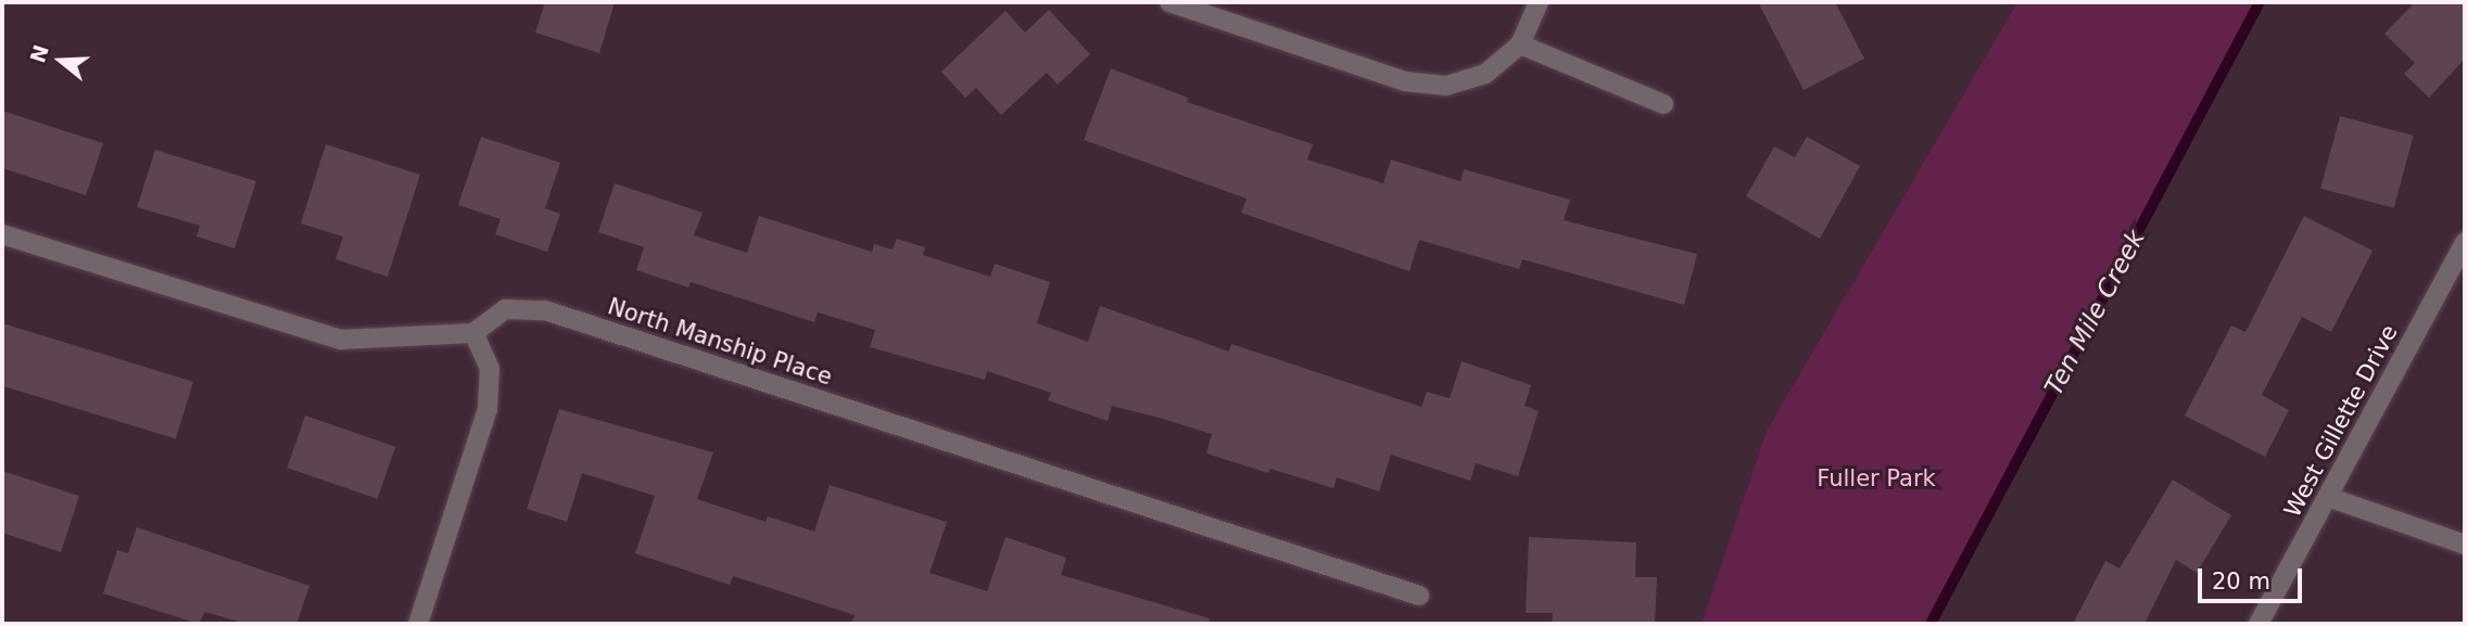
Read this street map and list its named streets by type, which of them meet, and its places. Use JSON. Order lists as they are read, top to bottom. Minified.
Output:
{"streets":{"street":["North Manship Place","West Gillette Drive"]},"water":["Ten Mile Creek"],"parks":["Fuller Park"],"scale_bar":"20 m","north":"left"}
